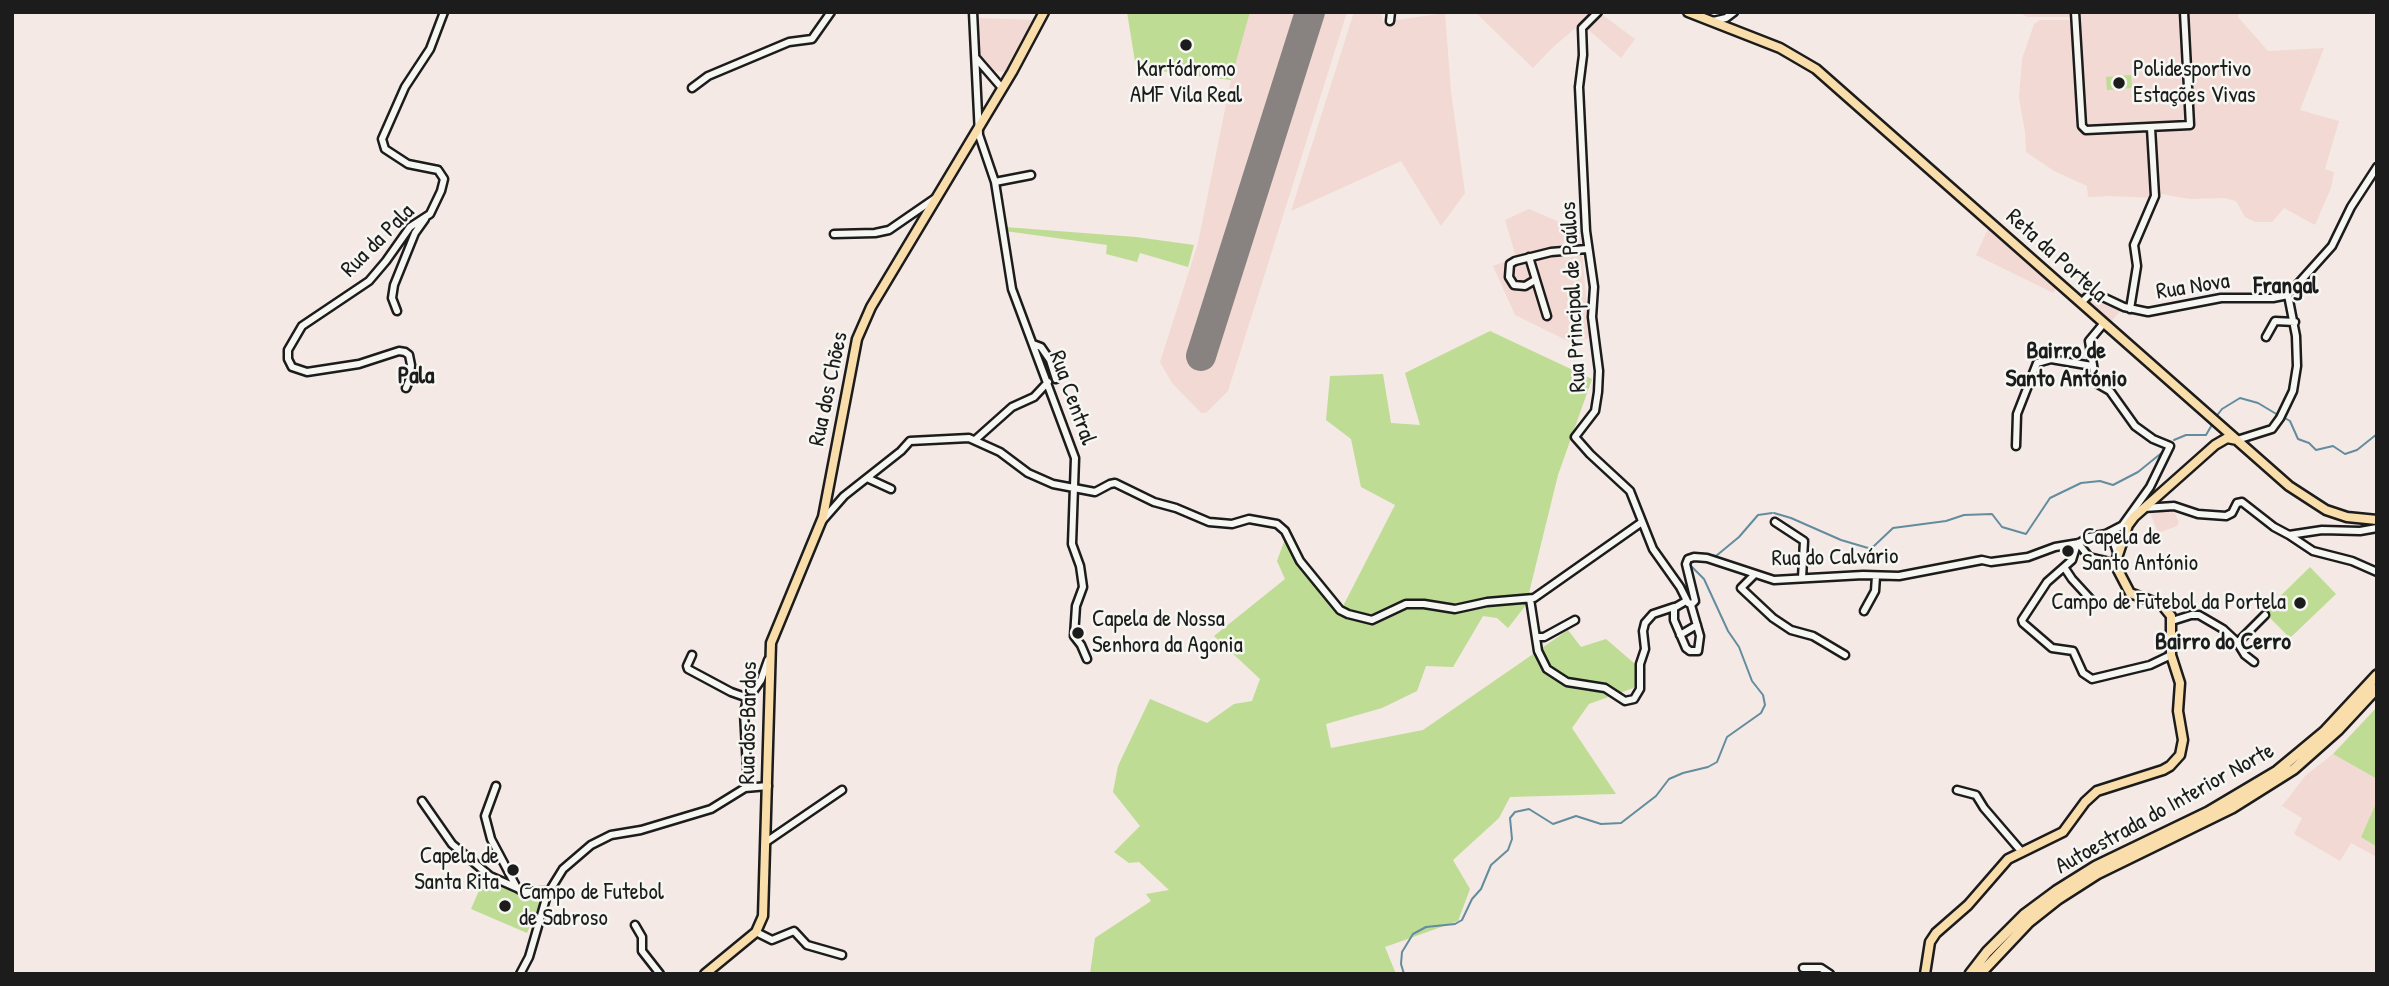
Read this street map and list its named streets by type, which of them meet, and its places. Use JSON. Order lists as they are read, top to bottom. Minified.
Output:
{"streets":{"highway":["Autoestrada do Interior Norte"],"main road":["Reta da Portela","Rua dos Chões","Rua dos Bardos"],"street":["Rua da Pala","Rua Nova","Rua Principal de Paúlos","Rua Central","Rua do Calvário"]},"crossings":[["Reta da Portela","Rua Nova"],["Rua Principal de Paúlos","Rua do Calvário"],["Rua dos Chões","Rua Central"],["Rua dos Chões","Rua dos Bardos"]],"districts":["Frangal","Bairro de Santo António","Pala","Bairro do Cerro"],"places":["Kartódromo AMF Vila Real","Polidesportivo Estações Vivas","Capela de Santo António","Campo de Futebol da Portela","Capela de Nossa Senhora da Agonia","Capela de Santa Rita","Campo de Futebol de Sabroso"]}
